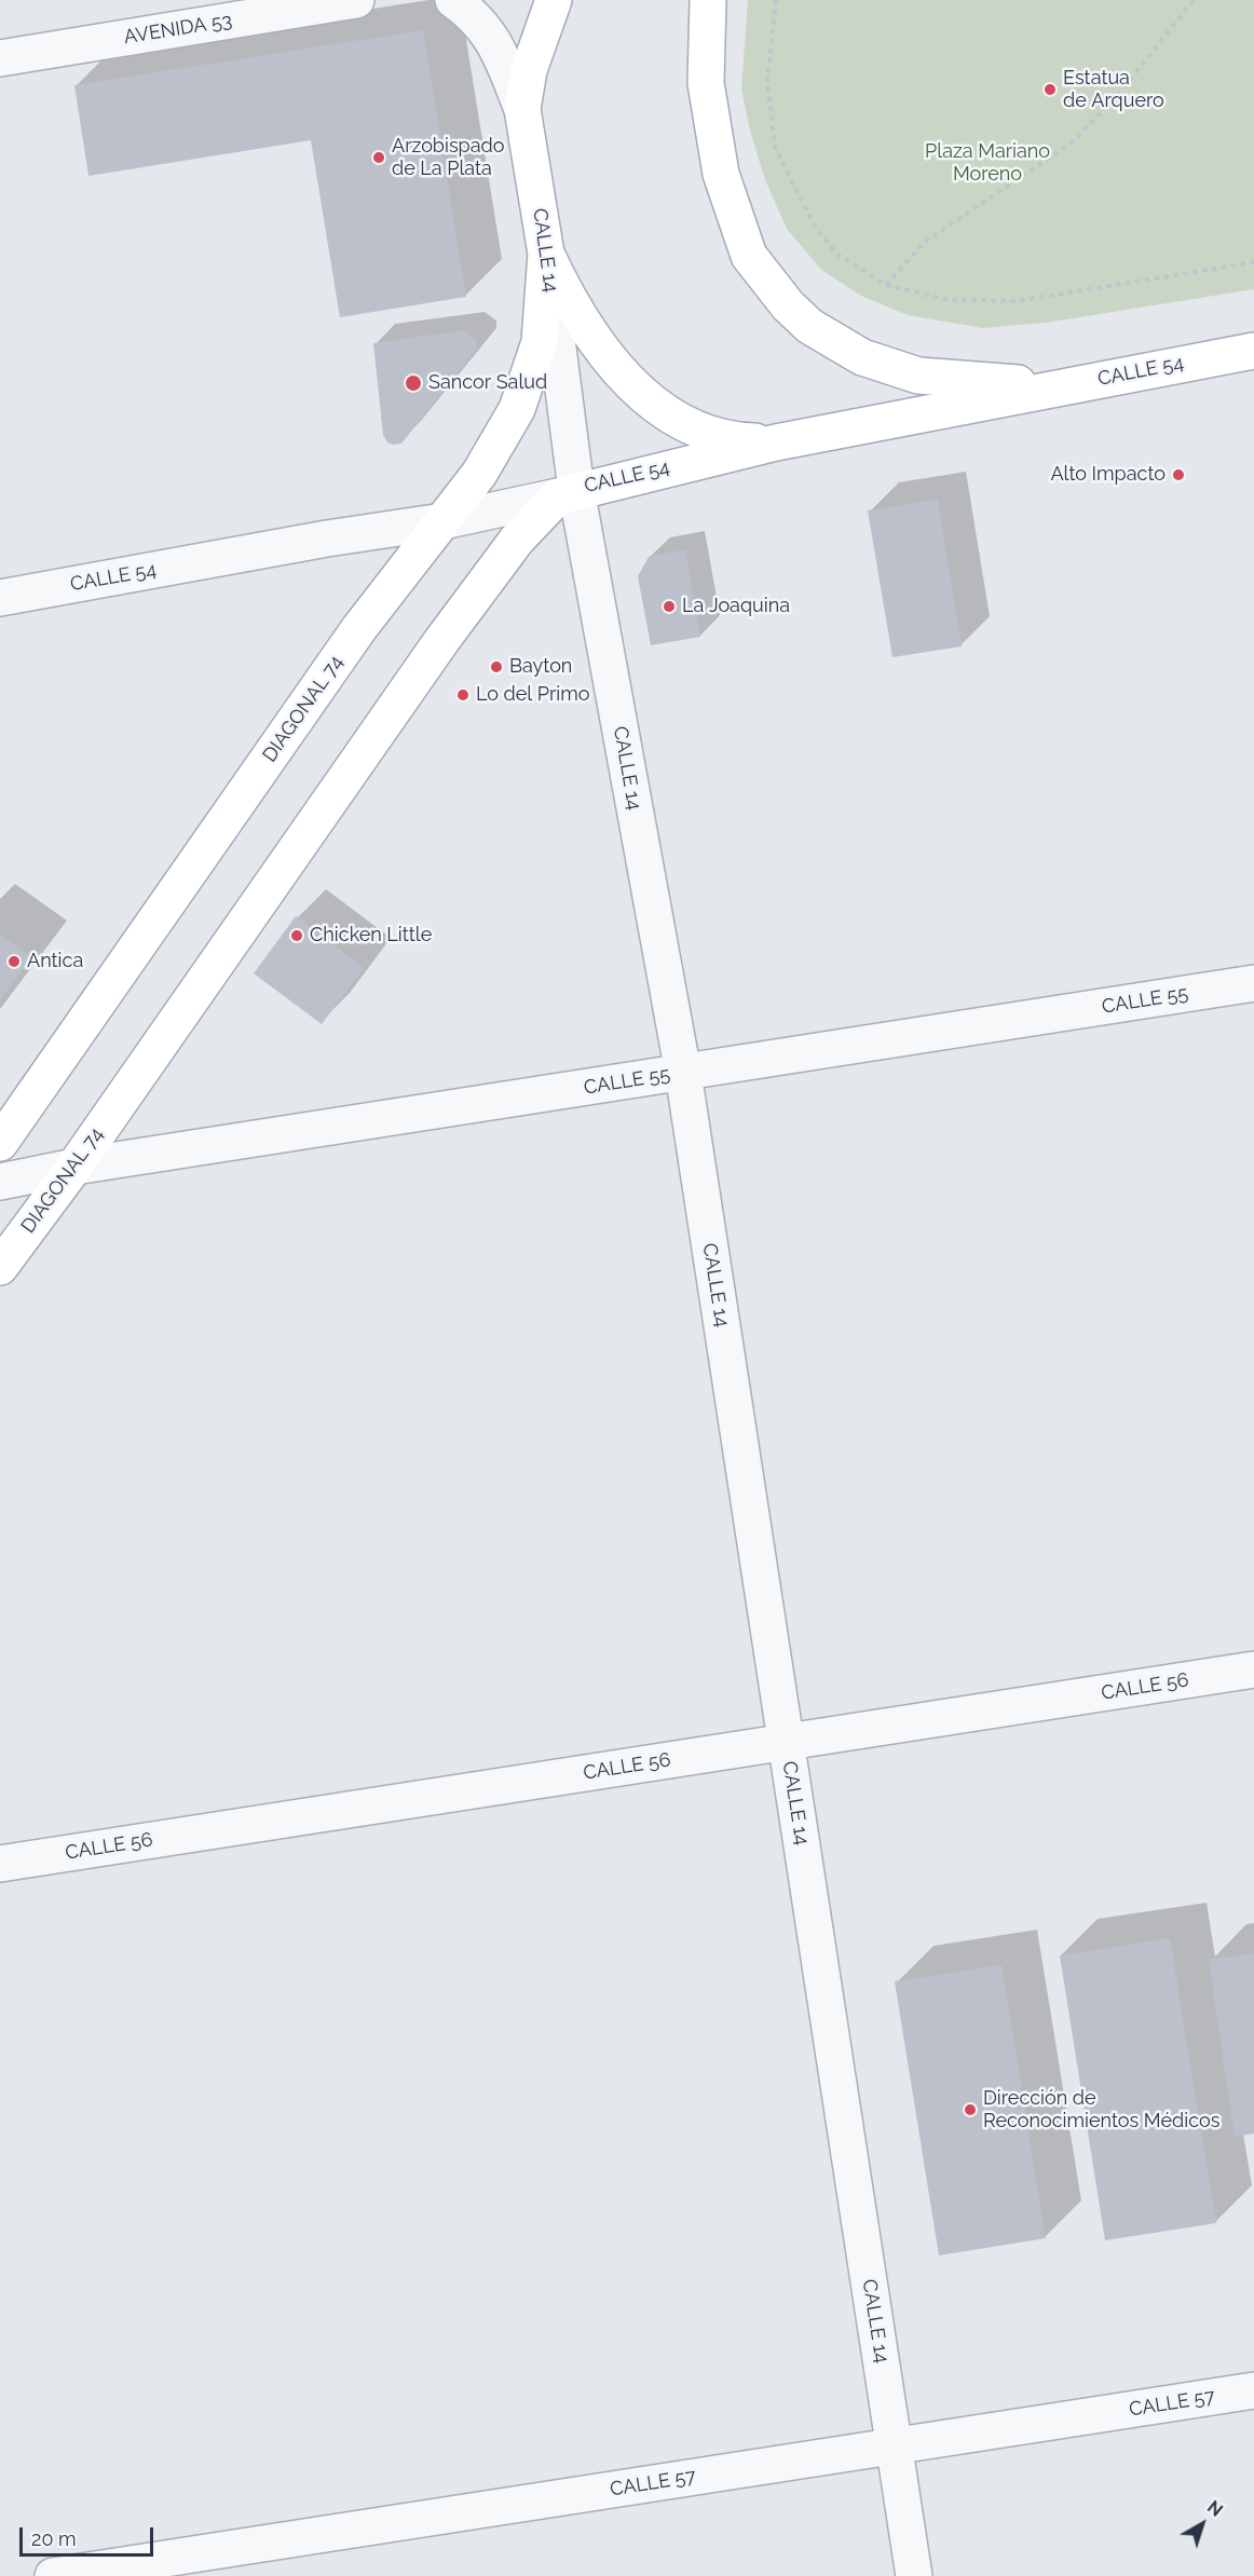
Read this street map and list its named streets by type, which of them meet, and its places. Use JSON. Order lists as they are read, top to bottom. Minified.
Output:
{"streets":{"main road":["CALLE 14","CALLE 54","DIAGONAL 74"],"street":["AVENIDA 53","CALLE 55","CALLE 56","CALLE 57"]},"crossings":[["CALLE 14","CALLE 54"],["CALLE 14","DIAGONAL 74"],["CALLE 14","CALLE 55"],["CALLE 14","CALLE 56"],["CALLE 14","CALLE 57"],["CALLE 54","DIAGONAL 74"],["DIAGONAL 74","CALLE 55"]],"parks":["Plaza Mariano Moreno"],"places":["Estatua de Arquero","Arzobispado de La Plata","Sancor Salud","Alto Impacto","La Joaquina","Bayton","Lo del Primo","Chicken Little","Antica","Dirección de Reconocimientos Médicos"],"scale_bar":"20 m","north":"top right"}
